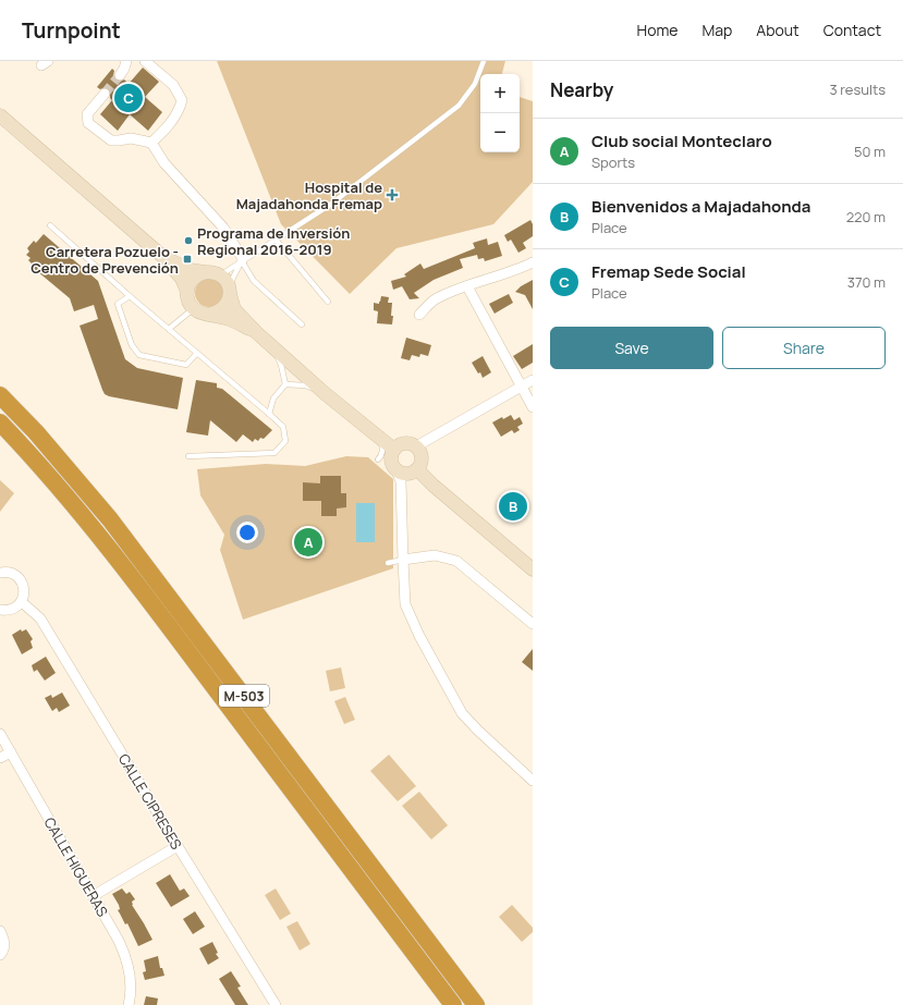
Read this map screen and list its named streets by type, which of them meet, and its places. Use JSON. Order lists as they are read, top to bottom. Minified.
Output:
{"streets":{"highway":["M-503"],"street":["CALLE CIPRESES","CALLE HIGUERAS"]},"places":{"health":["Hospital de Majadahonda Fremap"],"other":["Programa de Inversión Regional 2016-2019"],"transit":["Carretera Pozuelo - Centro de Prevención"]},"page":{"header":"Turnpoint","nav":["Home","Map","About","Contact"],"heading":["Nearby","3 results"],"map_buttons":["+","−"],"pins":["C","B","A"],"list":[{"mark":"A","name":"Club social Monteclaro","note":"Sports","value":"50 m"},{"mark":"B","name":"Bienvenidos a Majadahonda","note":"Place","value":"220 m"},{"mark":"C","name":"Fremap Sede Social","note":"Place","value":"370 m"}],"buttons":["Save","Share"]}}
